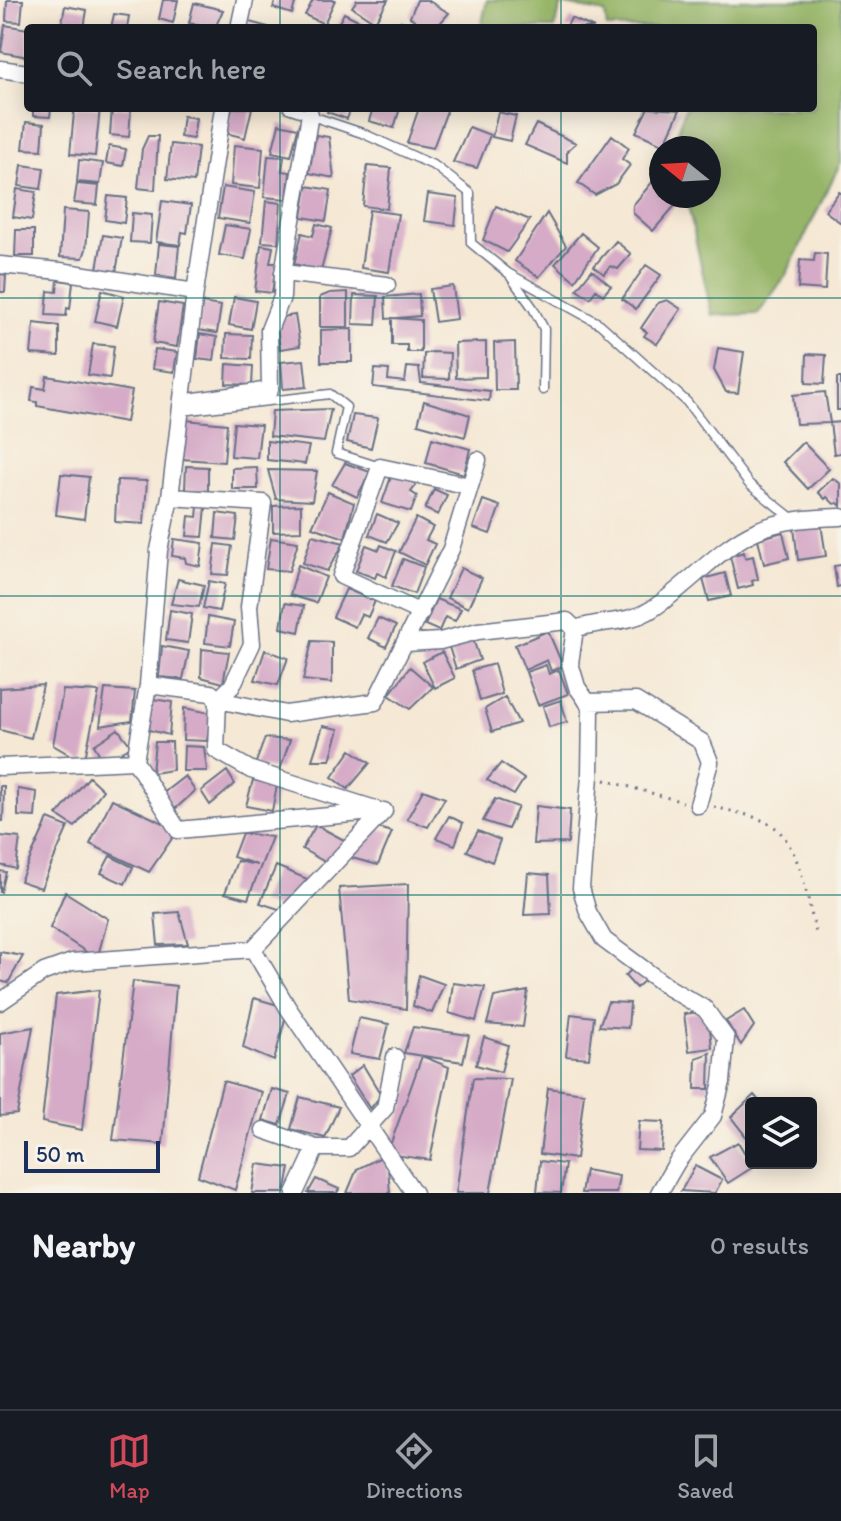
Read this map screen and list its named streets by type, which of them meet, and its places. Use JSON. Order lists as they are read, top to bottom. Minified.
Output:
{"scale_bar":"50 m","north":"left","page":{"search":"Search here","scale":"50 m","heading":["Nearby","0 results"],"nav":["Map","Directions","Saved"]}}
